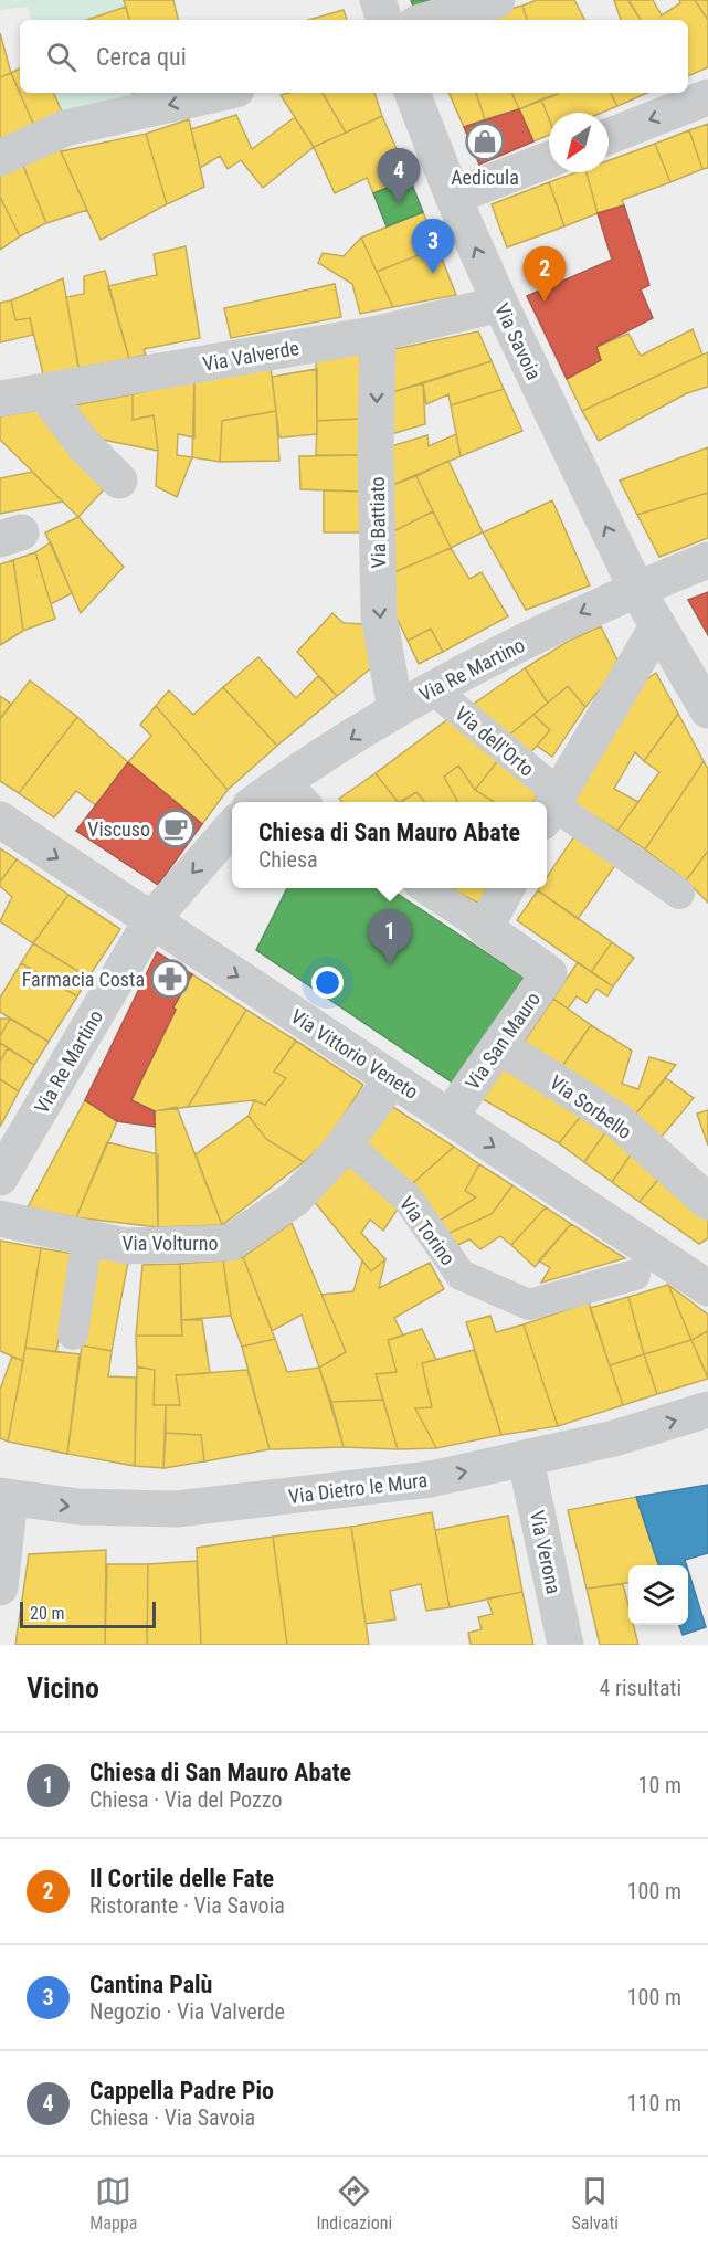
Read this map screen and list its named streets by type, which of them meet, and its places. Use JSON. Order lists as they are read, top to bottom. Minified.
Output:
{"streets":{"street":["Via Savoia","Via Valverde","Via Battiato","Via Re Martino","Via dell'Orto","Via San Mauro","Via Vittorio Veneto","Via Sorbello","Via Torino","Via Volturno","Via Dietro le Mura","Via Verona"]},"crossings":[["Via Savoia","Via Valverde"],["Via Savoia","Via Re Martino"],["Via Valverde","Via Battiato"],["Via Battiato","Via Re Martino"],["Via Re Martino","Via dell'Orto"],["Via Re Martino","Via Vittorio Veneto"],["Via San Mauro","Via Vittorio Veneto"],["Via San Mauro","Via Sorbello"],["Via Vittorio Veneto","Via Volturno"],["Via Torino","Via Volturno"],["Via Dietro le Mura","Via Verona"]],"one_way":["Via Savoia","Via Battiato","Via Vittorio Veneto","Via Dietro le Mura"],"places":{"shop":["Aedicula"],"cafe":["Viscuso"],"pharmacy":["Farmacia Costa"]},"scale_bar":"20 m","north":"bottom left","page":{"search":"Cerca qui","pins":["4","3","2","1"],"popup":["Chiesa di San Mauro Abate","Chiesa"],"scale":"20 m","heading":["Vicino","4 risultati"],"list":[{"mark":"1","name":"Chiesa di San Mauro Abate","note":"Chiesa · Via del Pozzo","value":"10 m"},{"mark":"2","name":"Il Cortile delle Fate","note":"Ristorante · Via Savoia","value":"100 m"},{"mark":"3","name":"Cantina Palù","note":"Negozio · Via Valverde","value":"100 m"},{"mark":"4","name":"Cappella Padre Pio","note":"Chiesa · Via Savoia","value":"110 m"}],"nav":["Mappa","Indicazioni","Salvati"]}}
